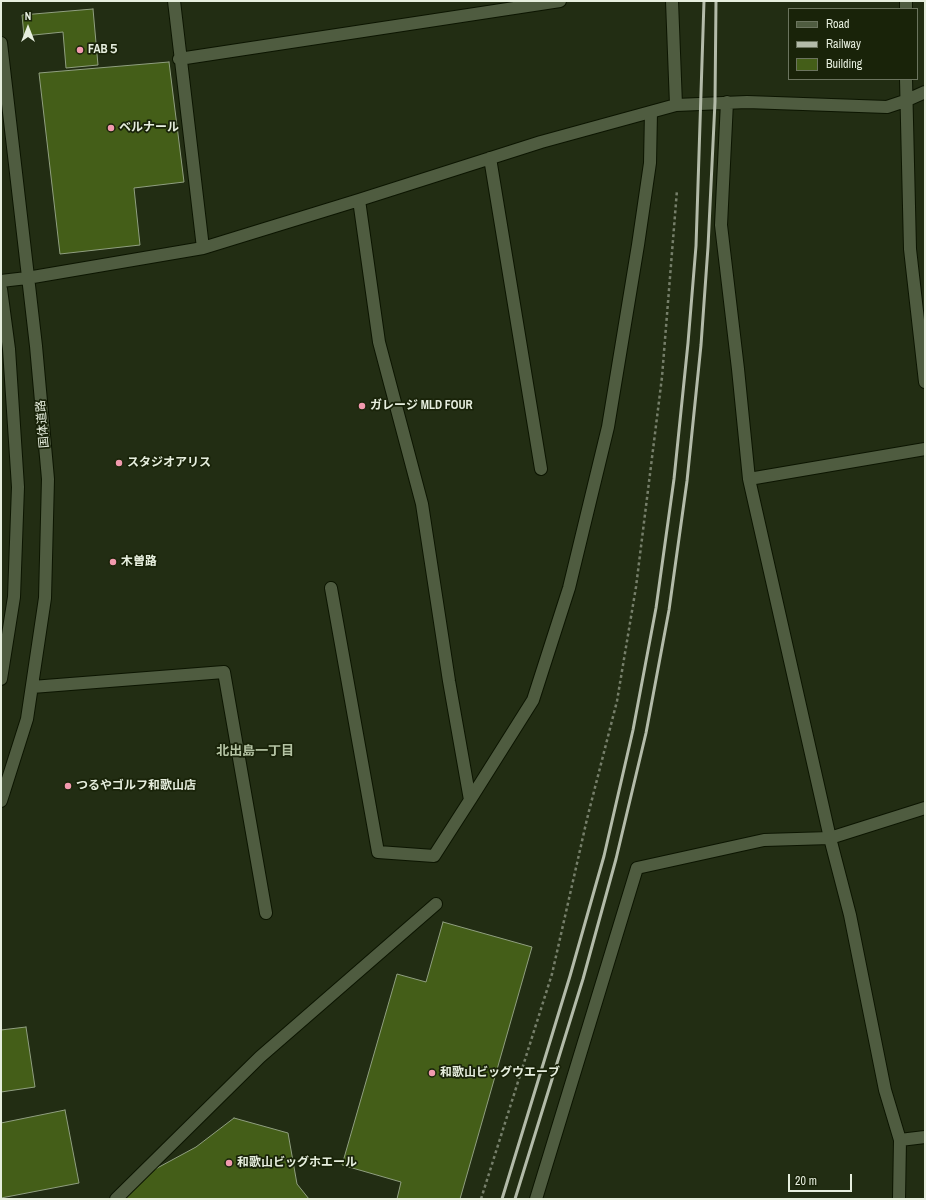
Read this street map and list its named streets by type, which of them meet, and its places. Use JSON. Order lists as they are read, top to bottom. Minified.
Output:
{"streets":{"street":["国体道路"]},"districts":["北出島一丁目"],"places":["FAB５","ベルナール","ガレージ MLD FOUR","スタジオアリス","木曽路","つるやゴルフ和歌山店","和歌山ビッグウエーブ","和歌山ビッグホエール"],"legend":["Road","Railway","Building"],"scale_bar":"20 m","north":"top"}
